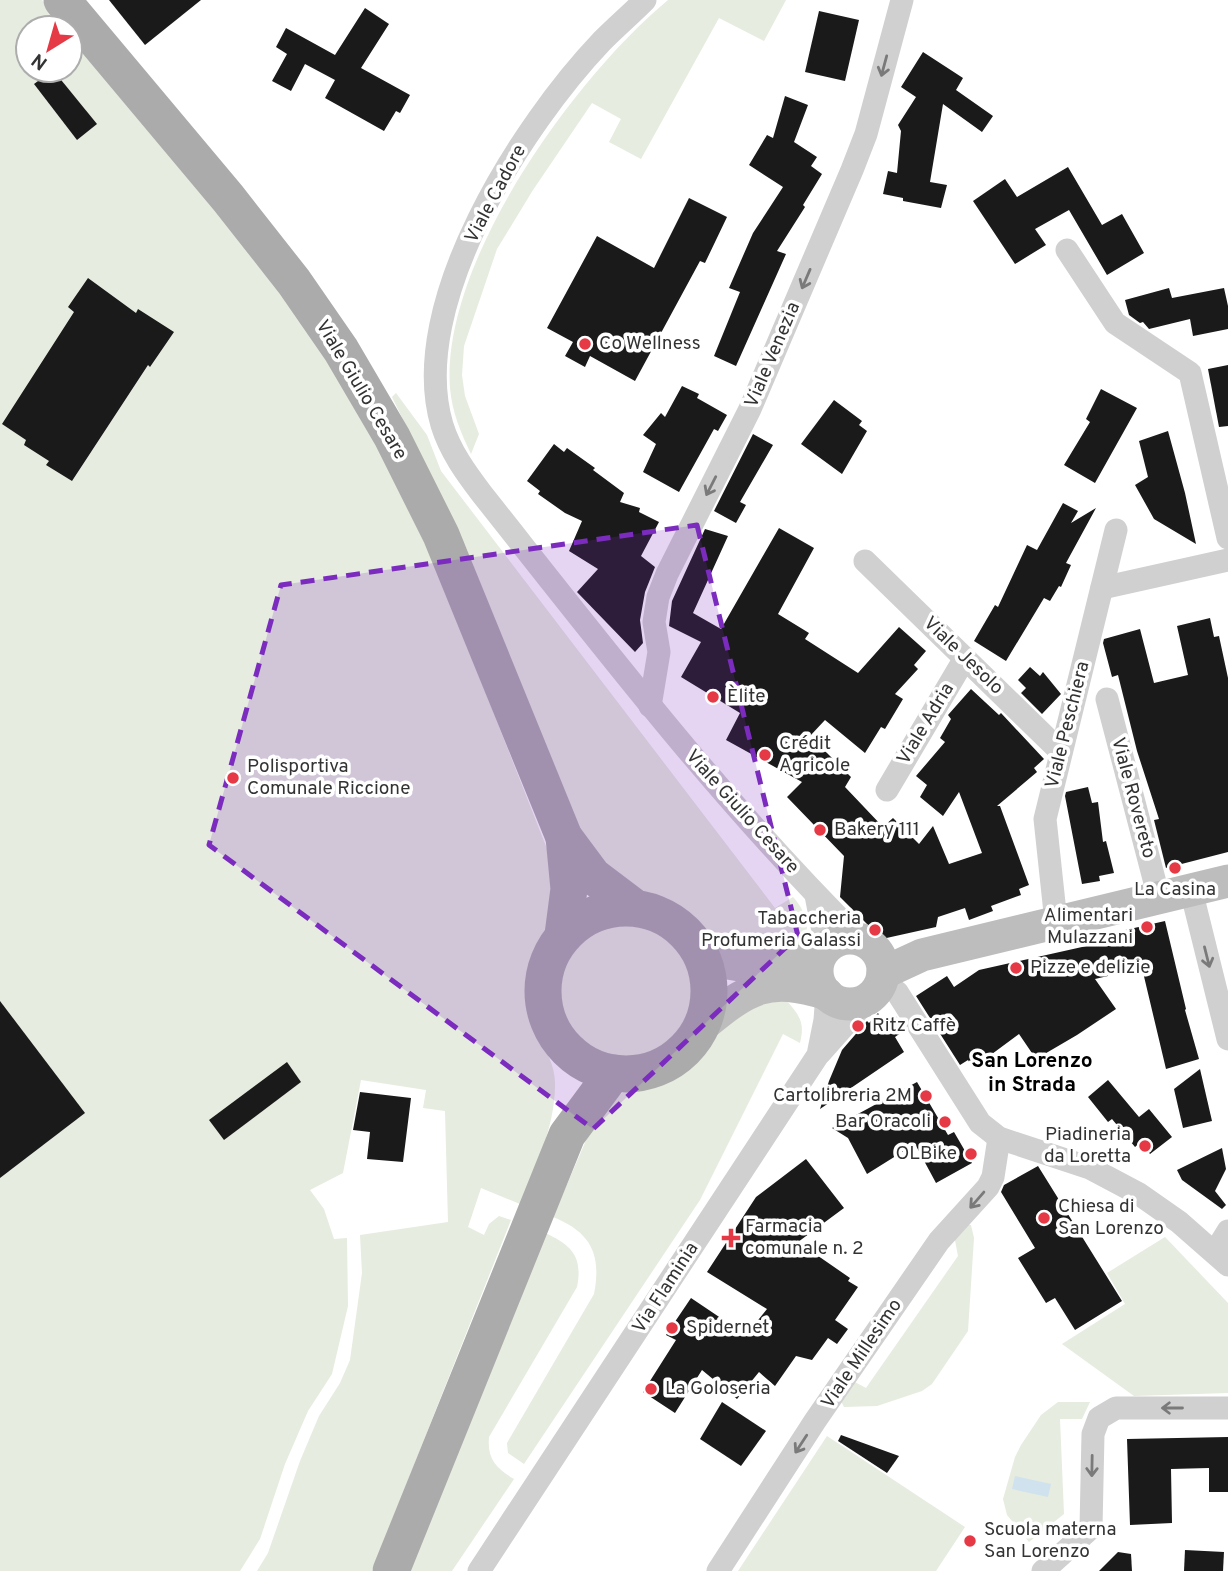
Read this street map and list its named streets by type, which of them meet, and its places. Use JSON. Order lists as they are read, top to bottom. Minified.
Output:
{"streets":{"main road":["Viale Giulio Cesare"],"street":["Viale Cadore","Viale Venezia","Viale Jesolo","Viale Adria","Viale Peschiera","Viale Rovereto","Via Flaminia","Viale Millesimo"]},"crossings":[["Viale Cadore","Viale Giulio Cesare"],["Viale Venezia","Viale Giulio Cesare"],["Viale Giulio Cesare","Viale Millesimo"],["Viale Jesolo","Viale Adria"],["Viale Jesolo","Viale Peschiera"]],"one_way":["Viale Venezia","Viale Millesimo"],"districts":["San Lorenzo in Strada"],"places":{"other":["Co Wellness","Èlite","Crédit Agricole","Polisportiva Comunale Riccione","Bakery 111","La Casina","Alimentari Mulazzani","Tabaccheria Profumeria Galassi","Pizze e delizie","Ritz Caffè","Cartolibreria 2M","Bar Oracoli","Piadineria da Loretta","OLBike","Chiesa di San Lorenzo","Spidernet","La Goloseria","Scuola materna San Lorenzo"],"health":["Farmacia comunale n. 2"]},"north":"bottom left"}
